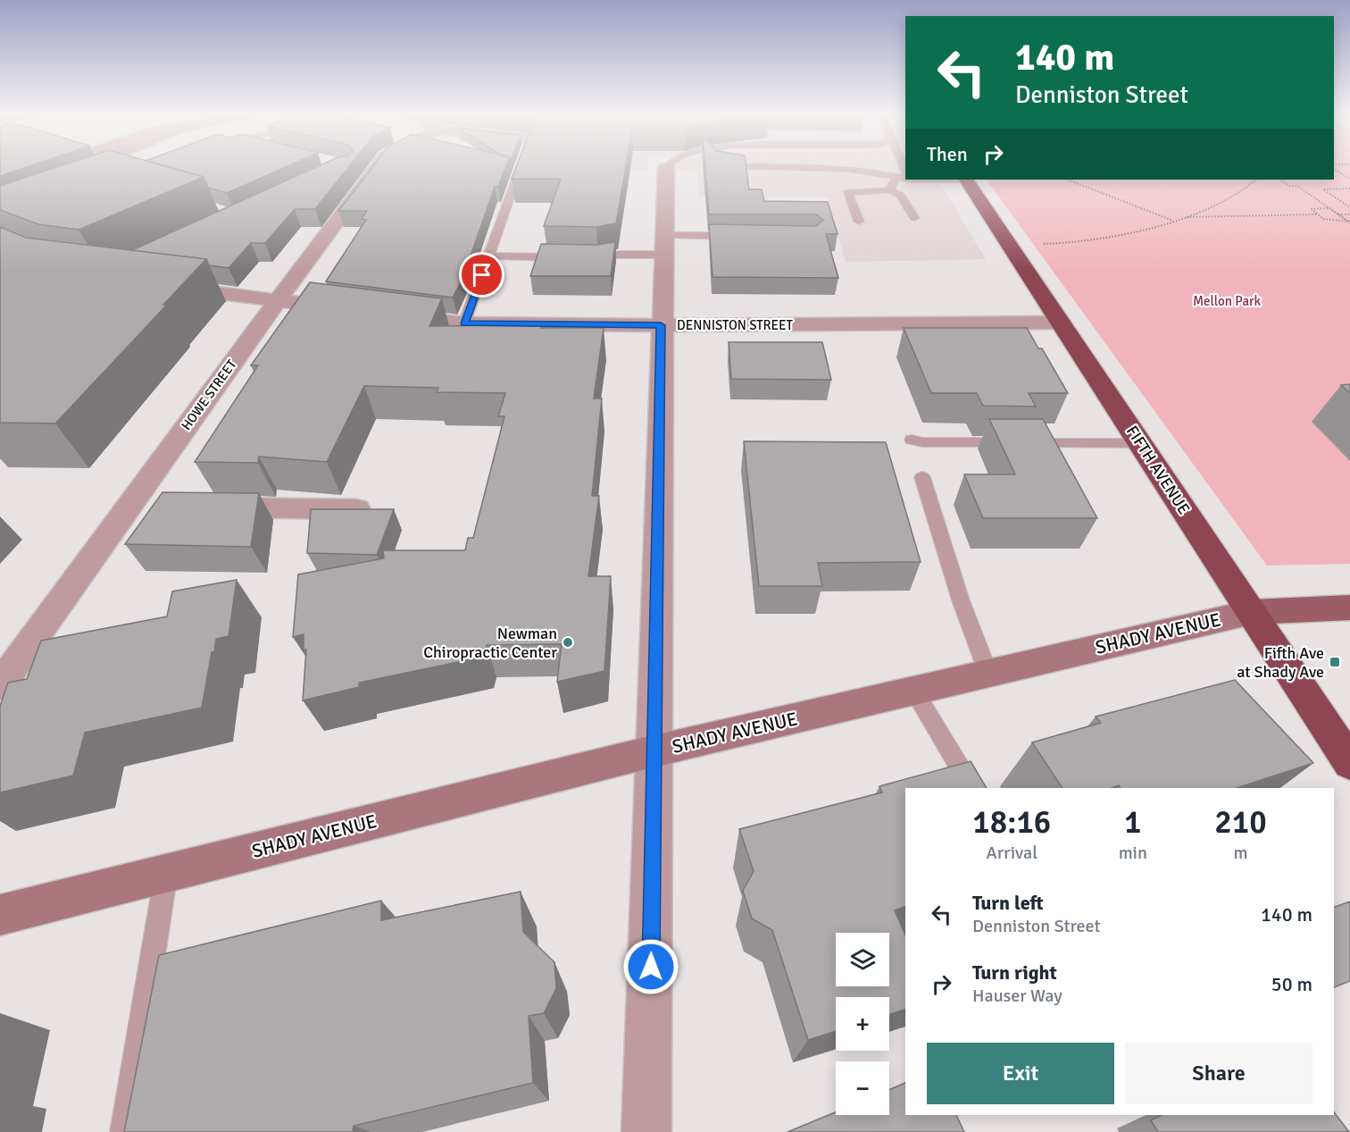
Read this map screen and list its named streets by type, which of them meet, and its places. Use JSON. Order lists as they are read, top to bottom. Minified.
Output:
{"streets":{"highway":["FIFTH AVENUE"],"main road":["SHADY AVENUE"],"street":["DENNISTON STREET","HOWE STREET"]},"crossings":[["DENNISTON STREET","FIFTH AVENUE"],["FIFTH AVENUE","SHADY AVENUE"]],"parks":["Mellon Park"],"places":{"other":["Newman Chiropractic Center"],"transit":["Fifth Ave at Shady Ave"]},"page":{"turn":["140 m","Denniston Street"],"then":"Then","eta":["18:16","Arrival","1","min","210","m"],"list":[{"name":"Turn left","note":"Denniston Street","value":"140 m"},{"name":"Turn right","note":"Hauser Way","value":"50 m"}],"map_buttons":["+","−"],"buttons":["Exit","Share"]}}
